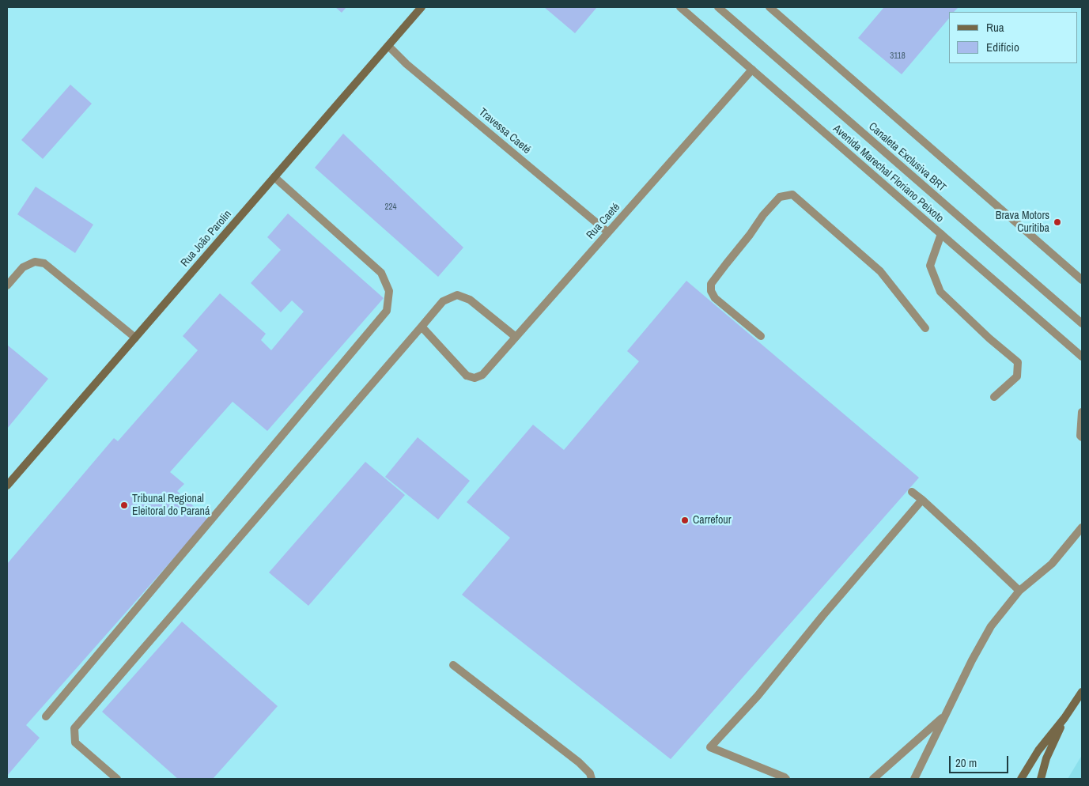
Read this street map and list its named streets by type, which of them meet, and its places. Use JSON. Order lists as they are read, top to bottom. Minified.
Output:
{"streets":{"main road":["Rua João Parolin"],"street":["Travessa Caeté","Canaleta Exclusiva BRT","Avenida Marechal Floriano Peixoto","Rua Caeté"]},"crossings":[["Travessa Caeté","Rua Caeté"],["Travessa Caeté","Rua João Parolin"],["Avenida Marechal Floriano Peixoto","Rua Caeté"]],"places":["Brava Motors Curitiba","Tribunal Regional Eleitoral do Paraná","Carrefour"],"house_numbers":["3118","224"],"legend":["Rua","Edifício"],"scale_bar":"20 m"}
